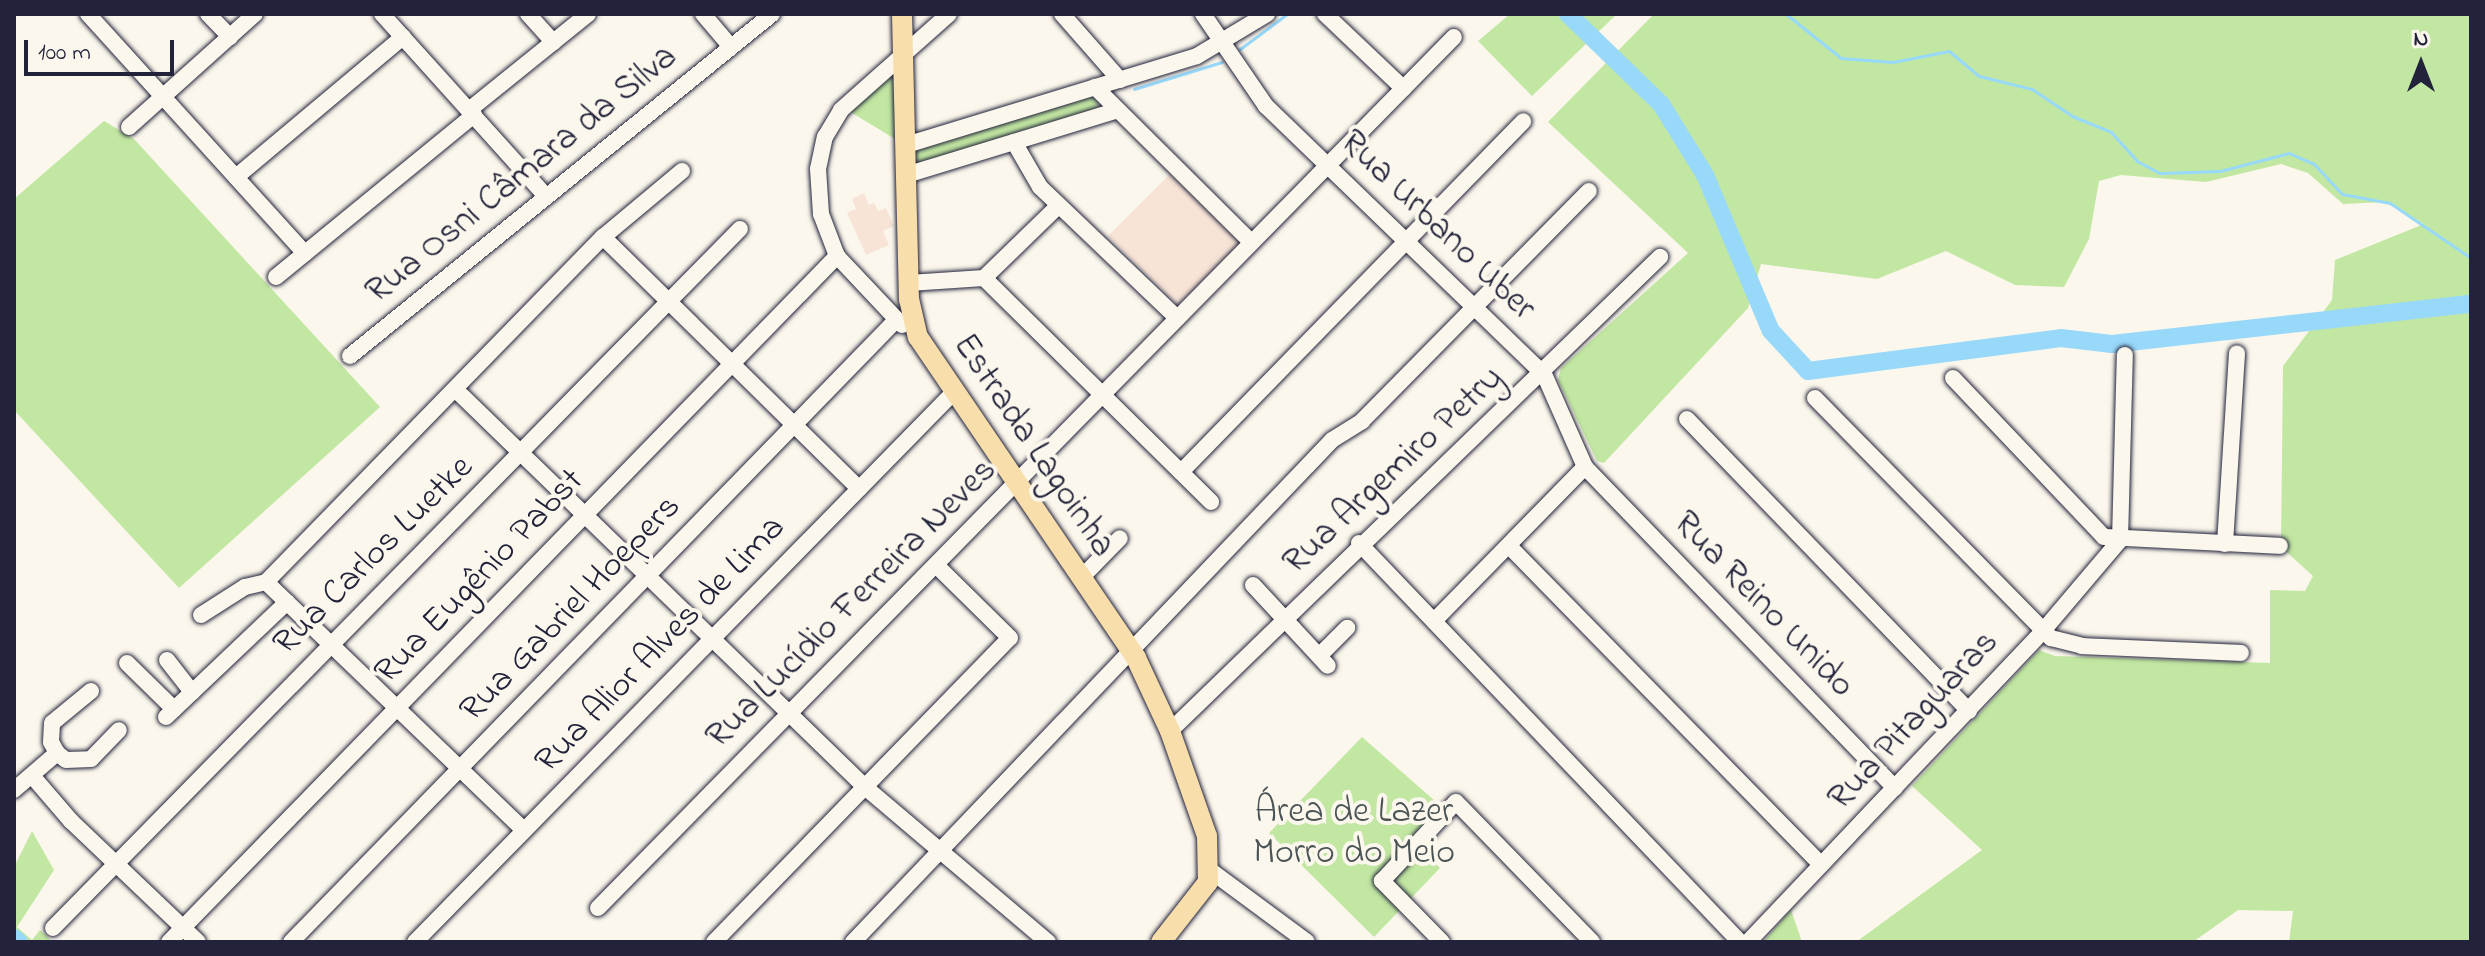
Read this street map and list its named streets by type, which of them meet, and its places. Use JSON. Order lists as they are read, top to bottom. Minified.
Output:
{"streets":{"main road":["Estrada Lagoinha"],"street":["Rua Osni Câmara da Silva","Rua Urbano Uber","Rua Argemiro Petry","Rua Carlos Luetke","Rua Eugênio Pabst","Rua Lucídio Ferreira Neves","Rua Reino Unido","Rua Gabriel Hoepers","Rua Alior Alves de Lima","Rua Pitaguaras"]},"crossings":[["Rua Urbano Uber","Rua Argemiro Petry"],["Rua Urbano Uber","Rua Lucídio Ferreira Neves"],["Rua Urbano Uber","Rua Reino Unido"],["Estrada Lagoinha","Rua Argemiro Petry"],["Estrada Lagoinha","Rua Eugênio Pabst"],["Estrada Lagoinha","Rua Lucídio Ferreira Neves"],["Estrada Lagoinha","Rua Gabriel Hoepers"],["Estrada Lagoinha","Rua Alior Alves de Lima"],["Rua Reino Unido","Rua Pitaguaras"]],"parks":["Área de Lazer Morro do Meio"],"scale_bar":"100 m","north":"top"}
